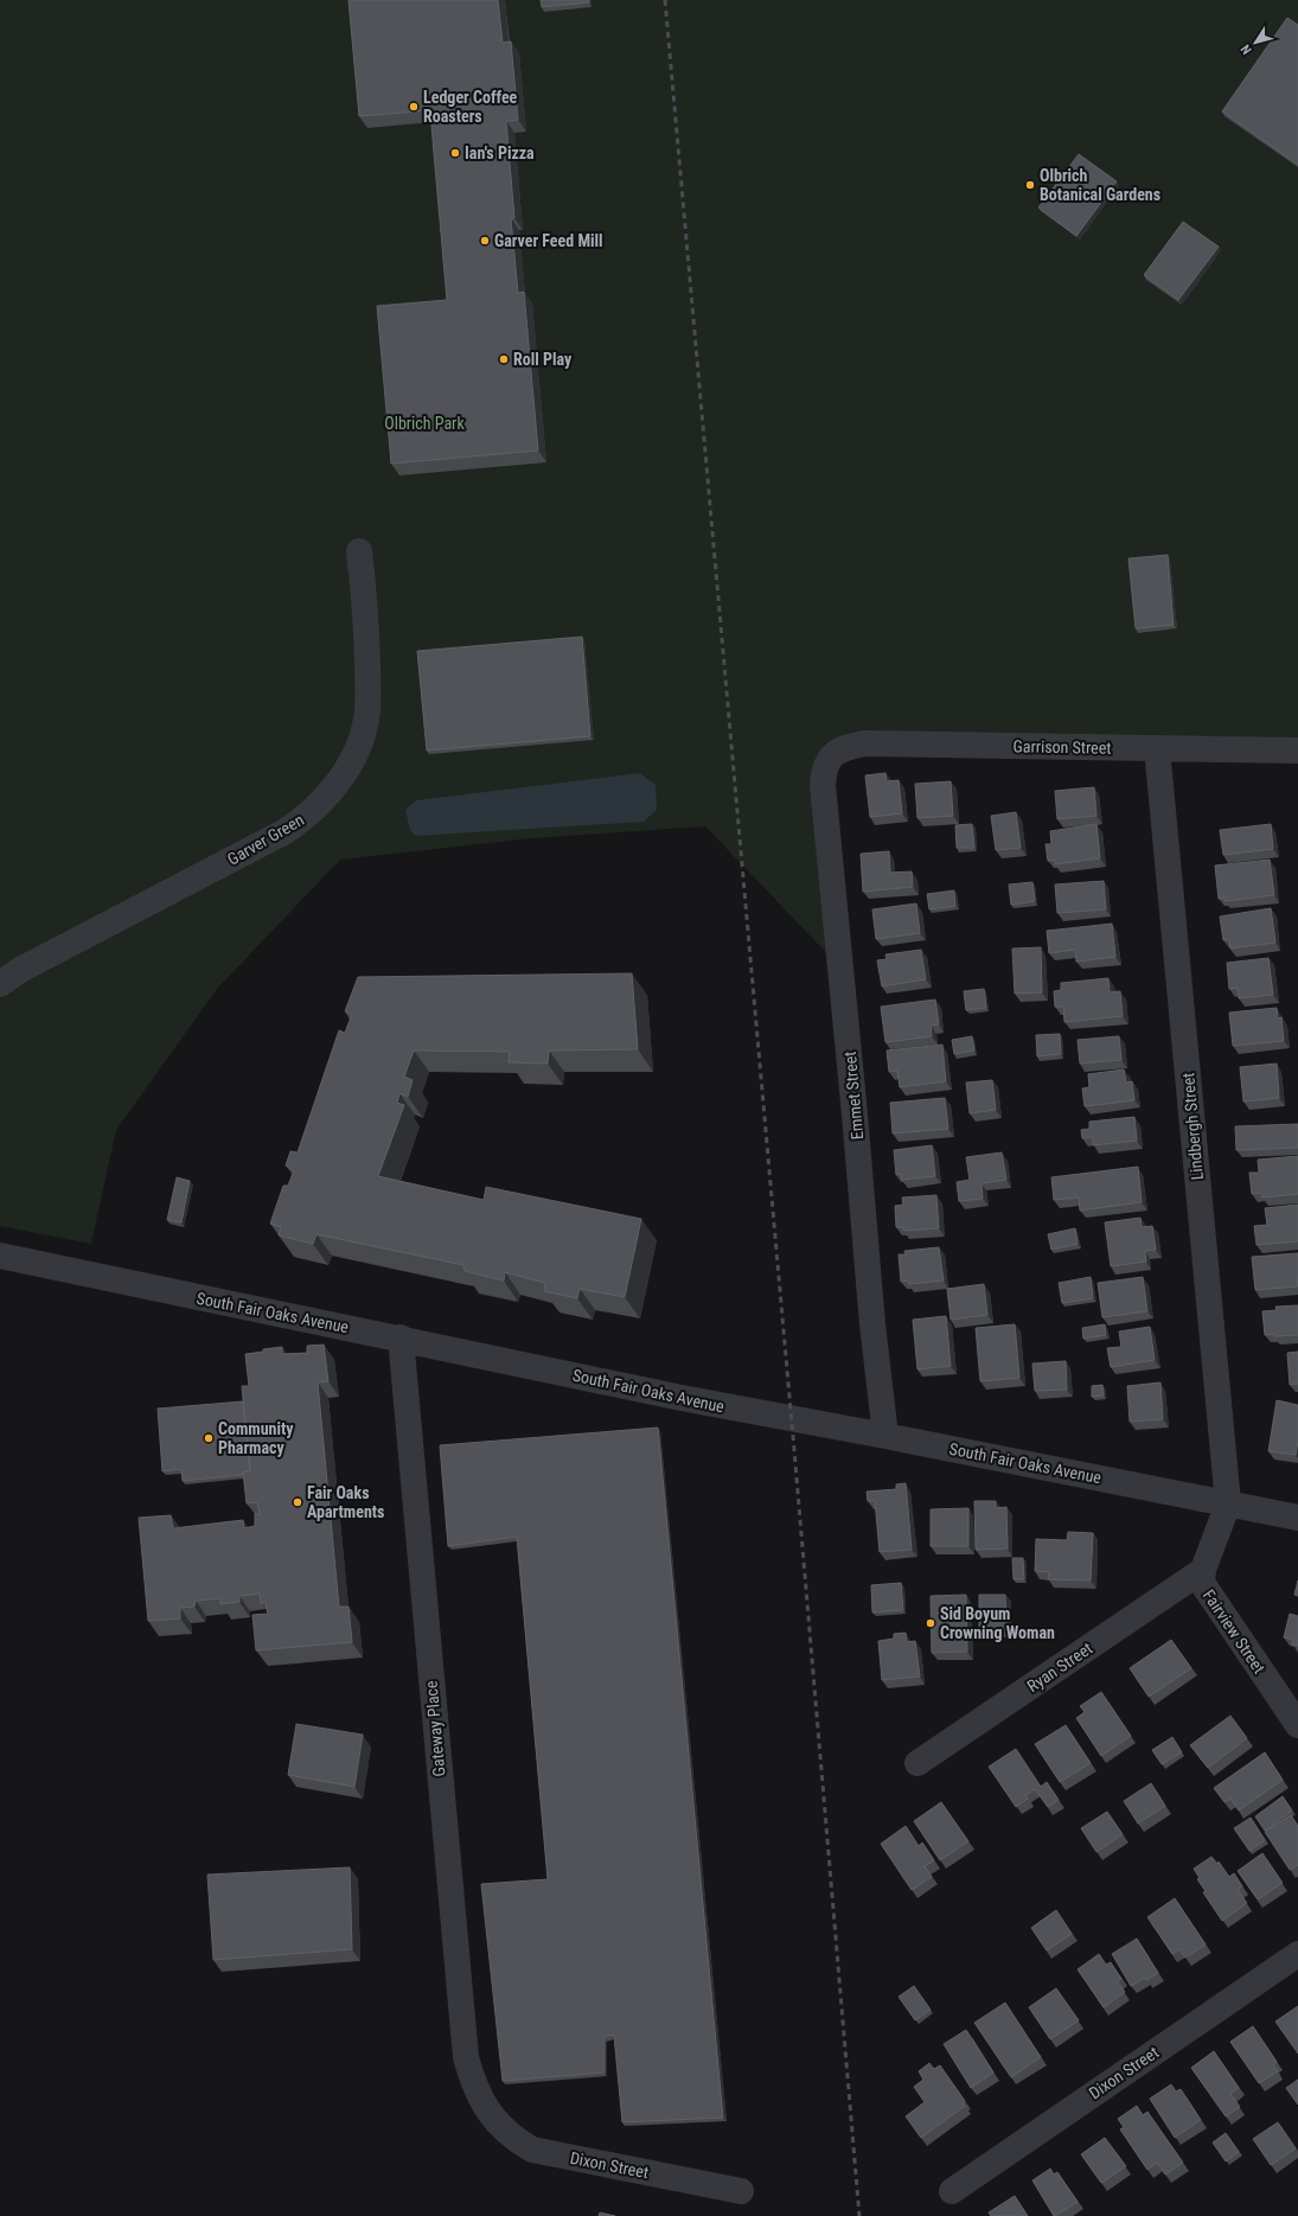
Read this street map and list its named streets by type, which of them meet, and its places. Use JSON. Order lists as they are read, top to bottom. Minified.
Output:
{"streets":{"street":["Garrison Street","Garver Green","Emmet Street","Lindbergh Street","South Fair Oaks Avenue","Fairview Street","Ryan Street","Gateway Place","Dixon Street"]},"crossings":[["Garrison Street","Emmet Street"],["Garrison Street","Lindbergh Street"],["Emmet Street","South Fair Oaks Avenue"],["Lindbergh Street","South Fair Oaks Avenue"],["Lindbergh Street","Fairview Street"],["South Fair Oaks Avenue","Fairview Street"],["South Fair Oaks Avenue","Gateway Place"],["Fairview Street","Ryan Street"],["Gateway Place","Dixon Street"]],"parks":["Olbrich Park"],"places":["Ledger Coffee Roasters","Ian's Pizza","Olbrich Botanical Gardens","Garver Feed Mill","Roll Play","Community Pharmacy","Fair Oaks Apartments","Sid Boyum Crowning Woman"],"north":"bottom left"}
